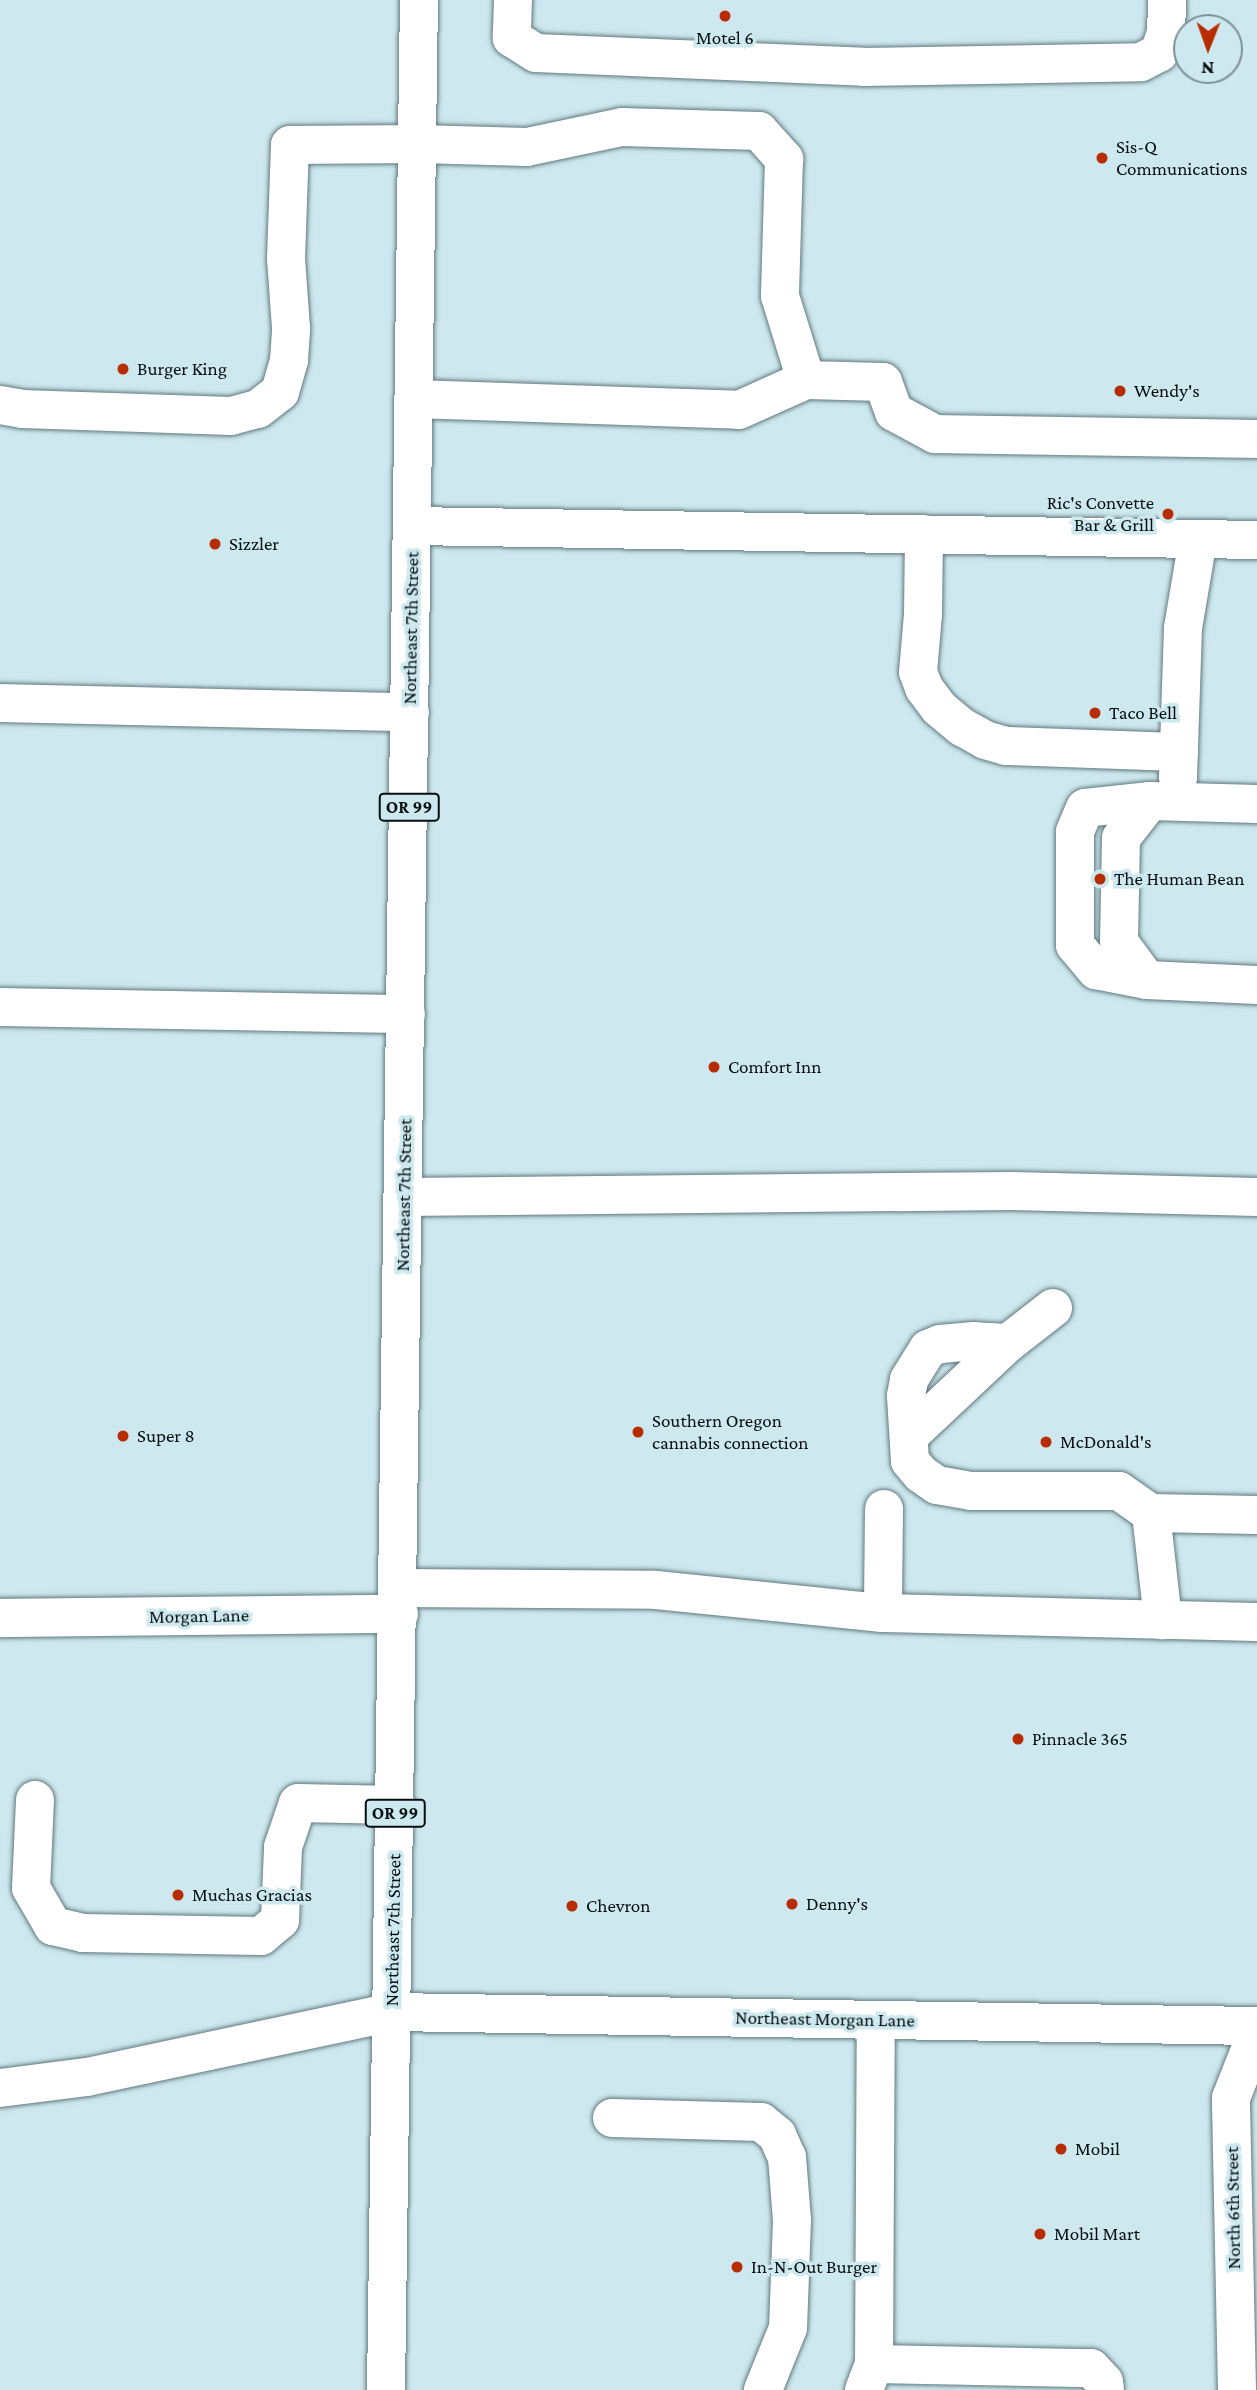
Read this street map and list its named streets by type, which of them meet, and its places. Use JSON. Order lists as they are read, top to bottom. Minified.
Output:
{"streets":{"main road":["Northeast 7th Street","OR 99","Morgan Lane","Northeast Morgan Lane","North 6th Street"]},"crossings":[["Northeast 7th Street","Morgan Lane"],["Northeast 7th Street","Northeast Morgan Lane"]],"places":["Motel 6","Sis-Q Communications","Burger King","Wendy's","Ric's Convette Bar & Grill","Sizzler","Taco Bell","The Human Bean","Comfort Inn","Southern Oregon cannabis connection","Super 8","McDonald's","Pinnacle 365","Muchas Gracias","Denny's","Chevron","Mobil","Mobil Mart","In-N-Out Burger"],"north":"bottom"}
